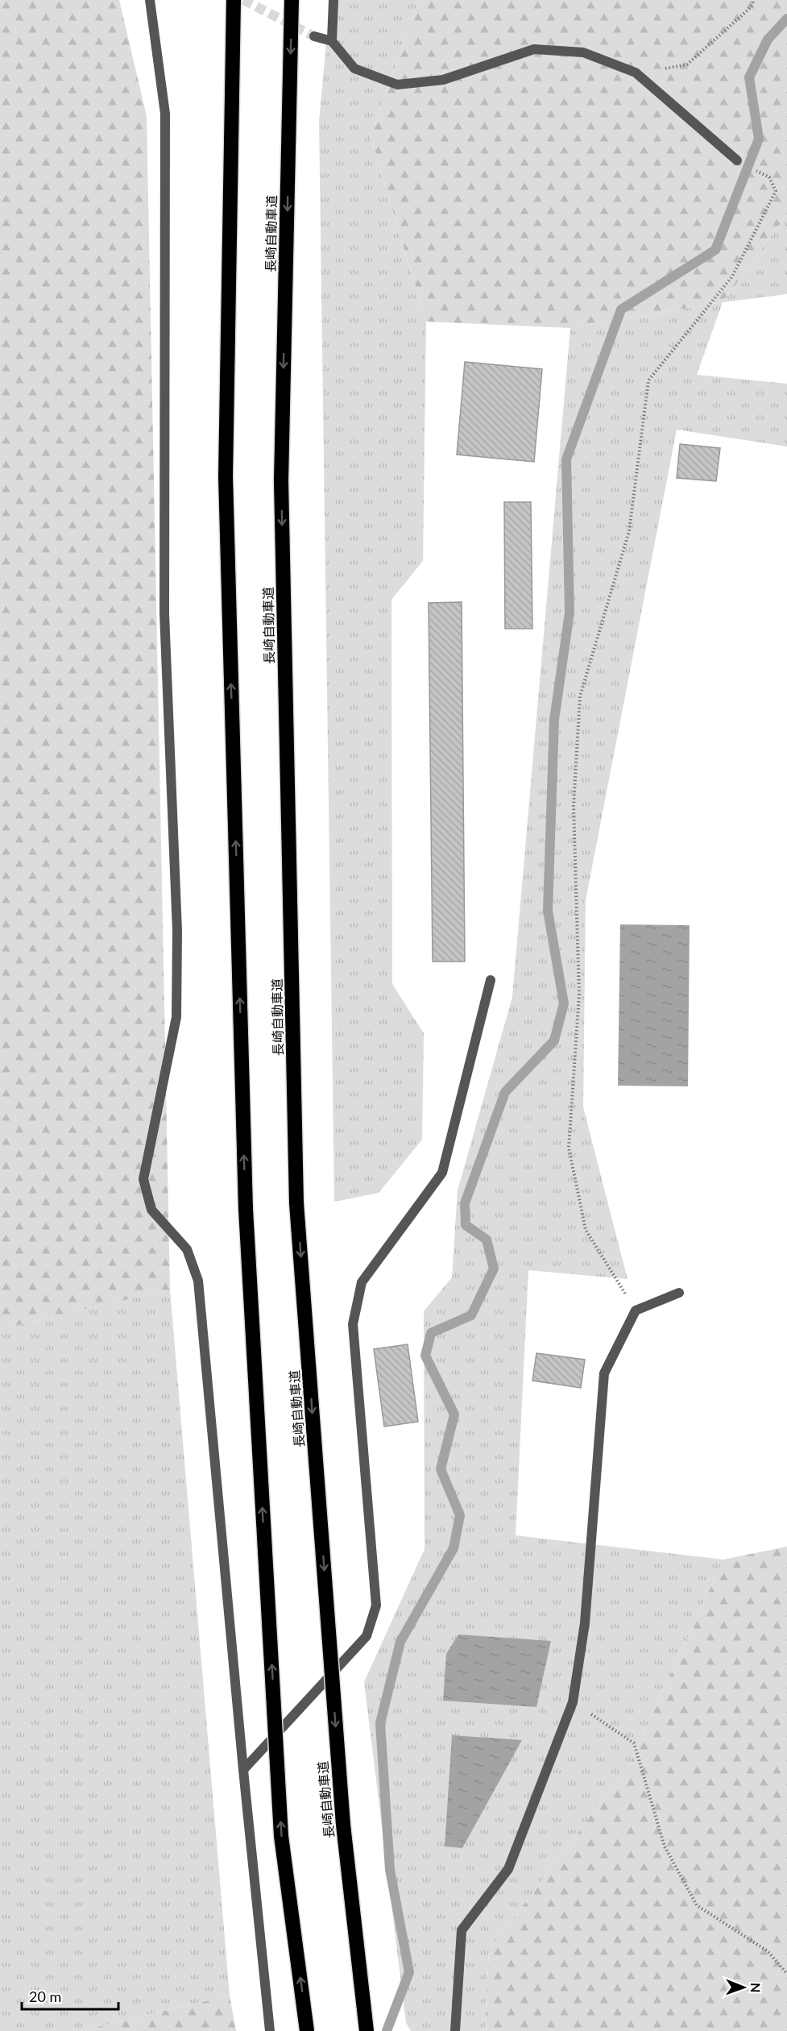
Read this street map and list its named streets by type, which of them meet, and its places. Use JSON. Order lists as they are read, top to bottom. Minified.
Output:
{"streets":{"highway":["長崎自動車道"]},"scale_bar":"20 m","north":"right"}
